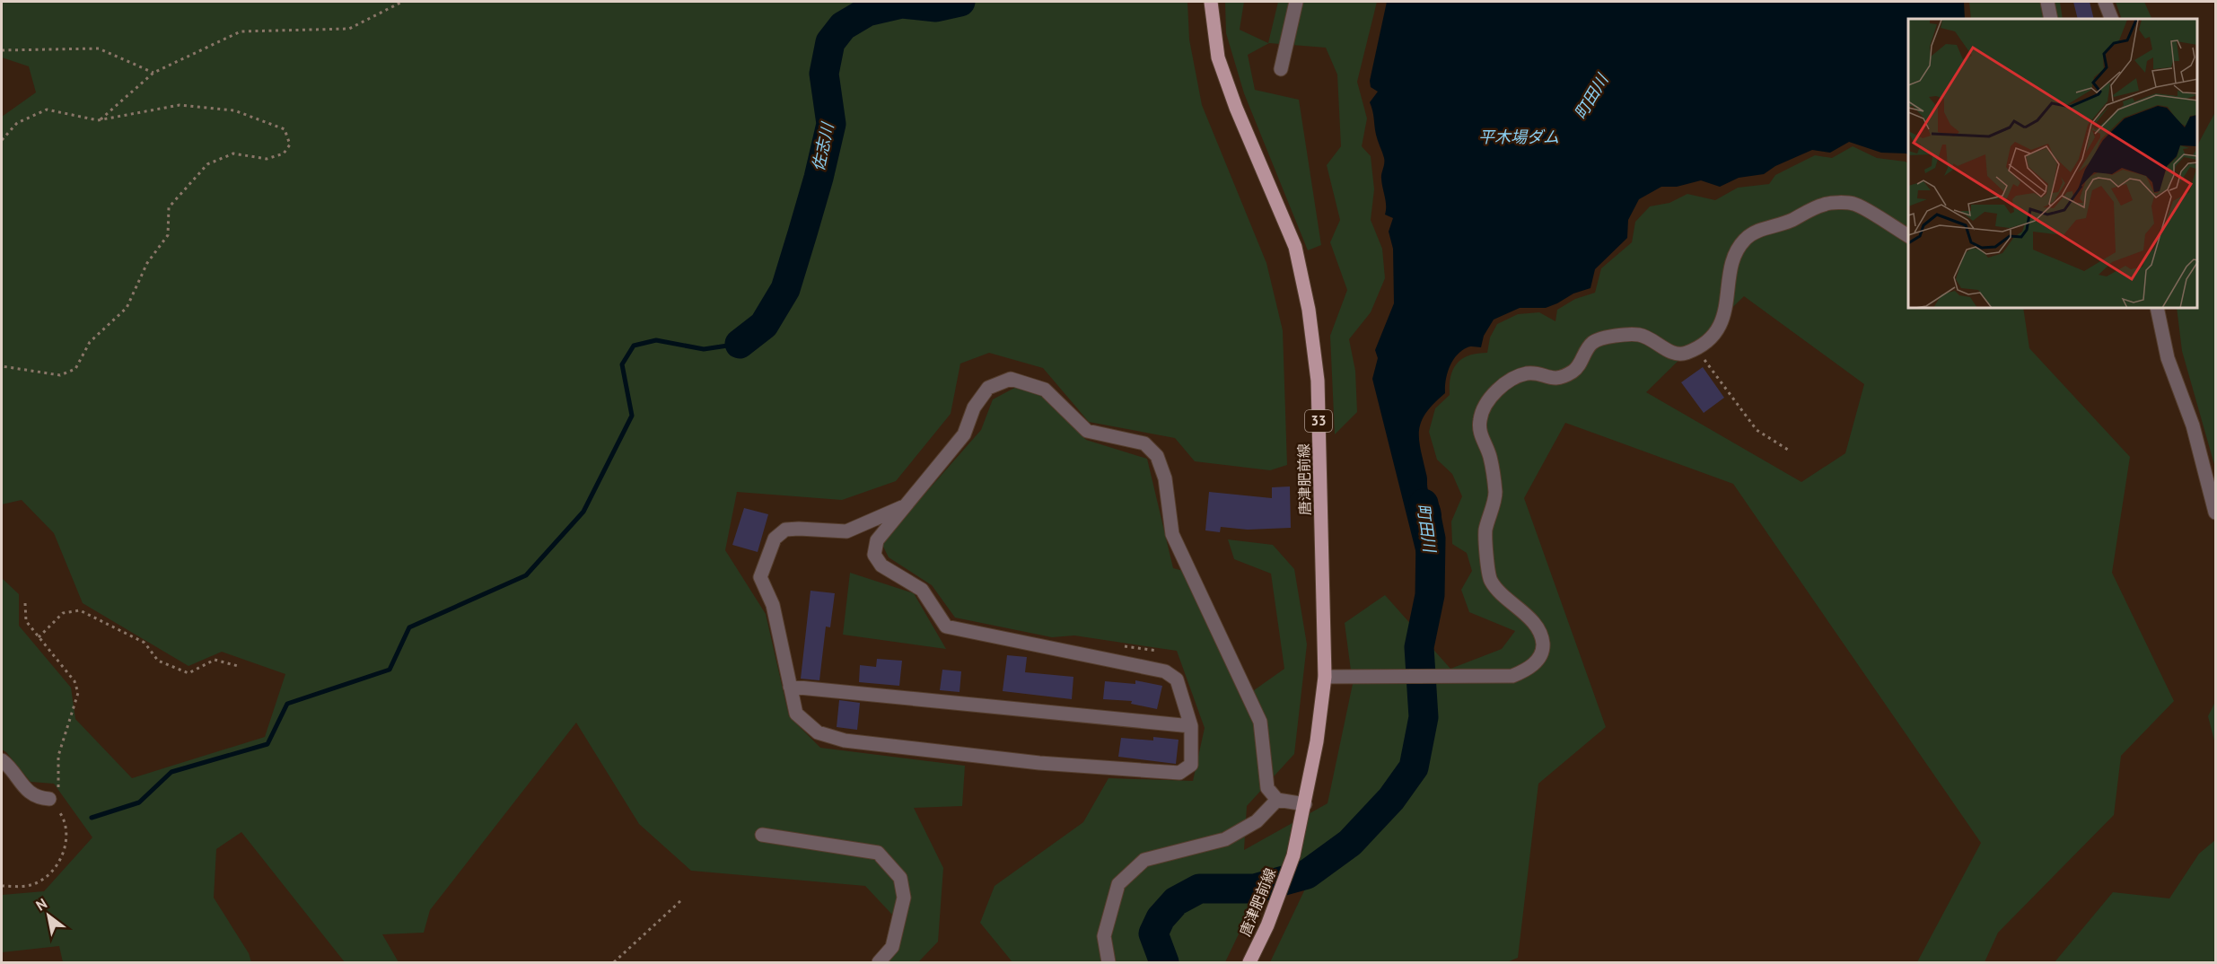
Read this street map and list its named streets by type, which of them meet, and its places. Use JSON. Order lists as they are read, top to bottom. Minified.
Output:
{"streets":{"main road":["33","唐津肥前線"]},"water":["町田川","平木場ダム","佐志川"],"north":"top left"}
